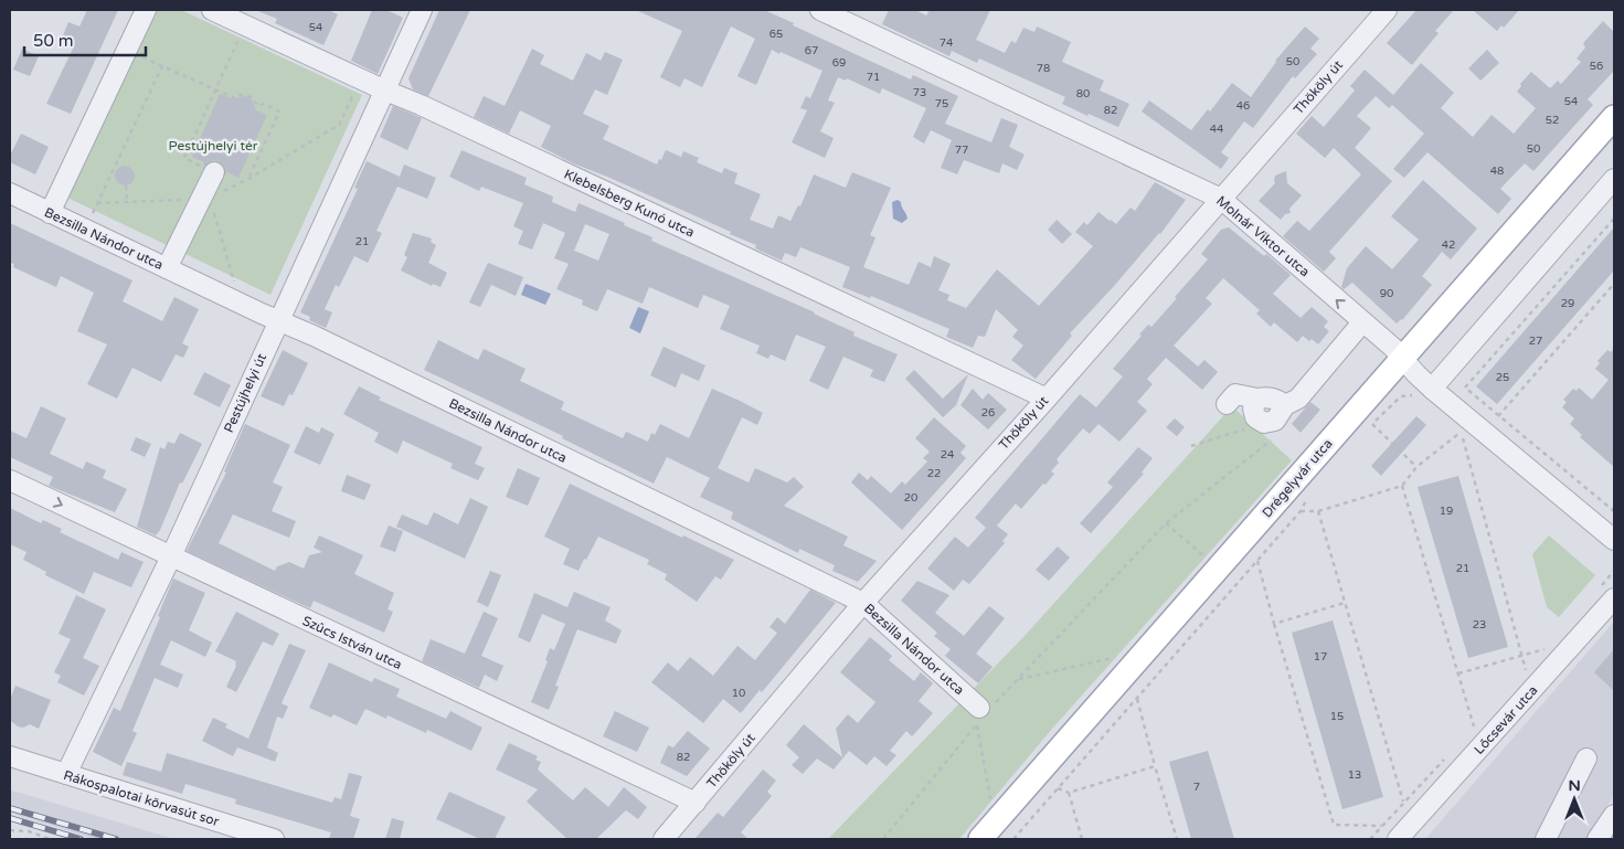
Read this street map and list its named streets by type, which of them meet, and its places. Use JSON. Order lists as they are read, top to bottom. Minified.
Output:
{"streets":{"main road":["Drégelyvár utca"],"street":["Thököly út","Klebelsberg Kunó utca","Molnár Viktor utca","Bezsilla Nándor utca","Pestújhelyi út","Szűcs István utca","Lőcsevár utca","Rákospalotai körvasút sor"]},"crossings":[["Thököly út","Klebelsberg Kunó utca"],["Thököly út","Molnár Viktor utca"],["Thököly út","Bezsilla Nándor utca"],["Thököly út","Szűcs István utca"],["Klebelsberg Kunó utca","Pestújhelyi út"],["Molnár Viktor utca","Drégelyvár utca"],["Bezsilla Nándor utca","Pestújhelyi út"],["Pestújhelyi út","Szűcs István utca"],["Pestújhelyi út","Rákospalotai körvasút sor"]],"parks":["Pestújhelyi tér"],"house_numbers":["54","65","74","67","50","69","56","78","71","73","80","54","75","46","82","52","44","50","77","48","21","42","90","29","27","25","26","24","22","20","19","21","23","17","10","15","82","13","7"],"scale_bar":"50 m","north":"top"}
